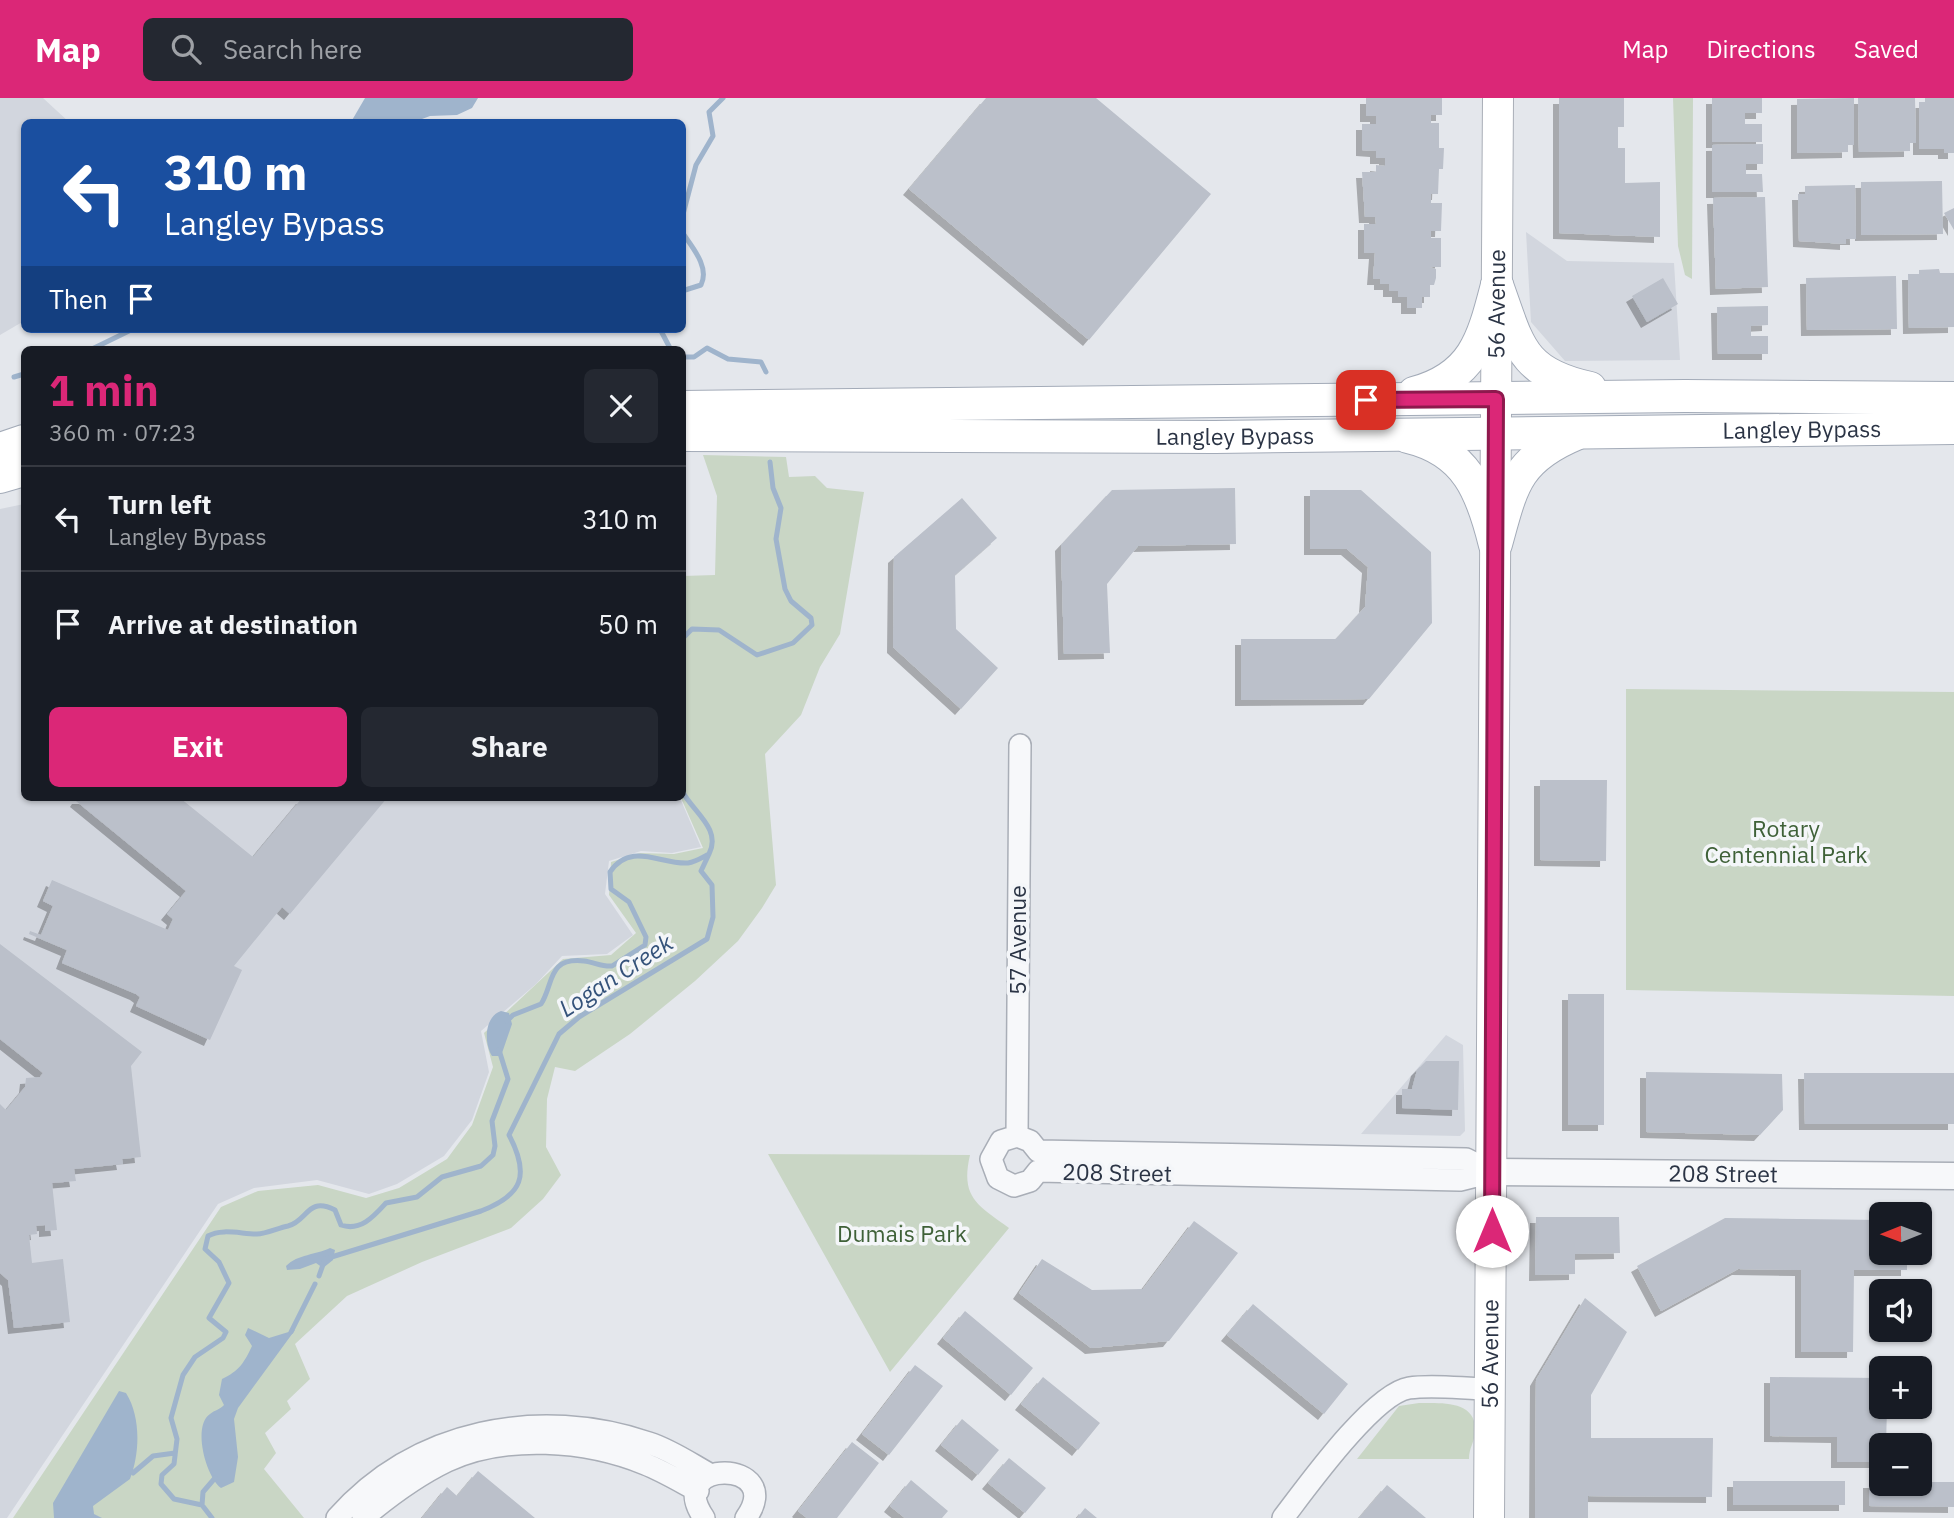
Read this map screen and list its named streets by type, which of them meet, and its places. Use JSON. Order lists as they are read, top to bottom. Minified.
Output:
{"streets":{"main road":["56 Avenue","Langley Bypass"],"street":["57 Avenue","208 Street"]},"crossings":[["56 Avenue","Langley Bypass"],["56 Avenue","208 Street"],["57 Avenue","208 Street"]],"water":["Logan Creek"],"parks":["Rotary Centennial Park","Dumais Park"],"north":"left","page":{"header":"Map","search":"Search here","nav":["Map","Directions","Saved"],"turn":["310 m","Langley Bypass"],"then":"Then","heading":["1 min","360 m · 07:23"],"list":[{"name":"Turn left","note":"Langley Bypass","value":"310 m"},{"name":"Arrive at destination","value":"50 m"}],"buttons":["Exit","Share"],"map_buttons":["+","−"]}}
